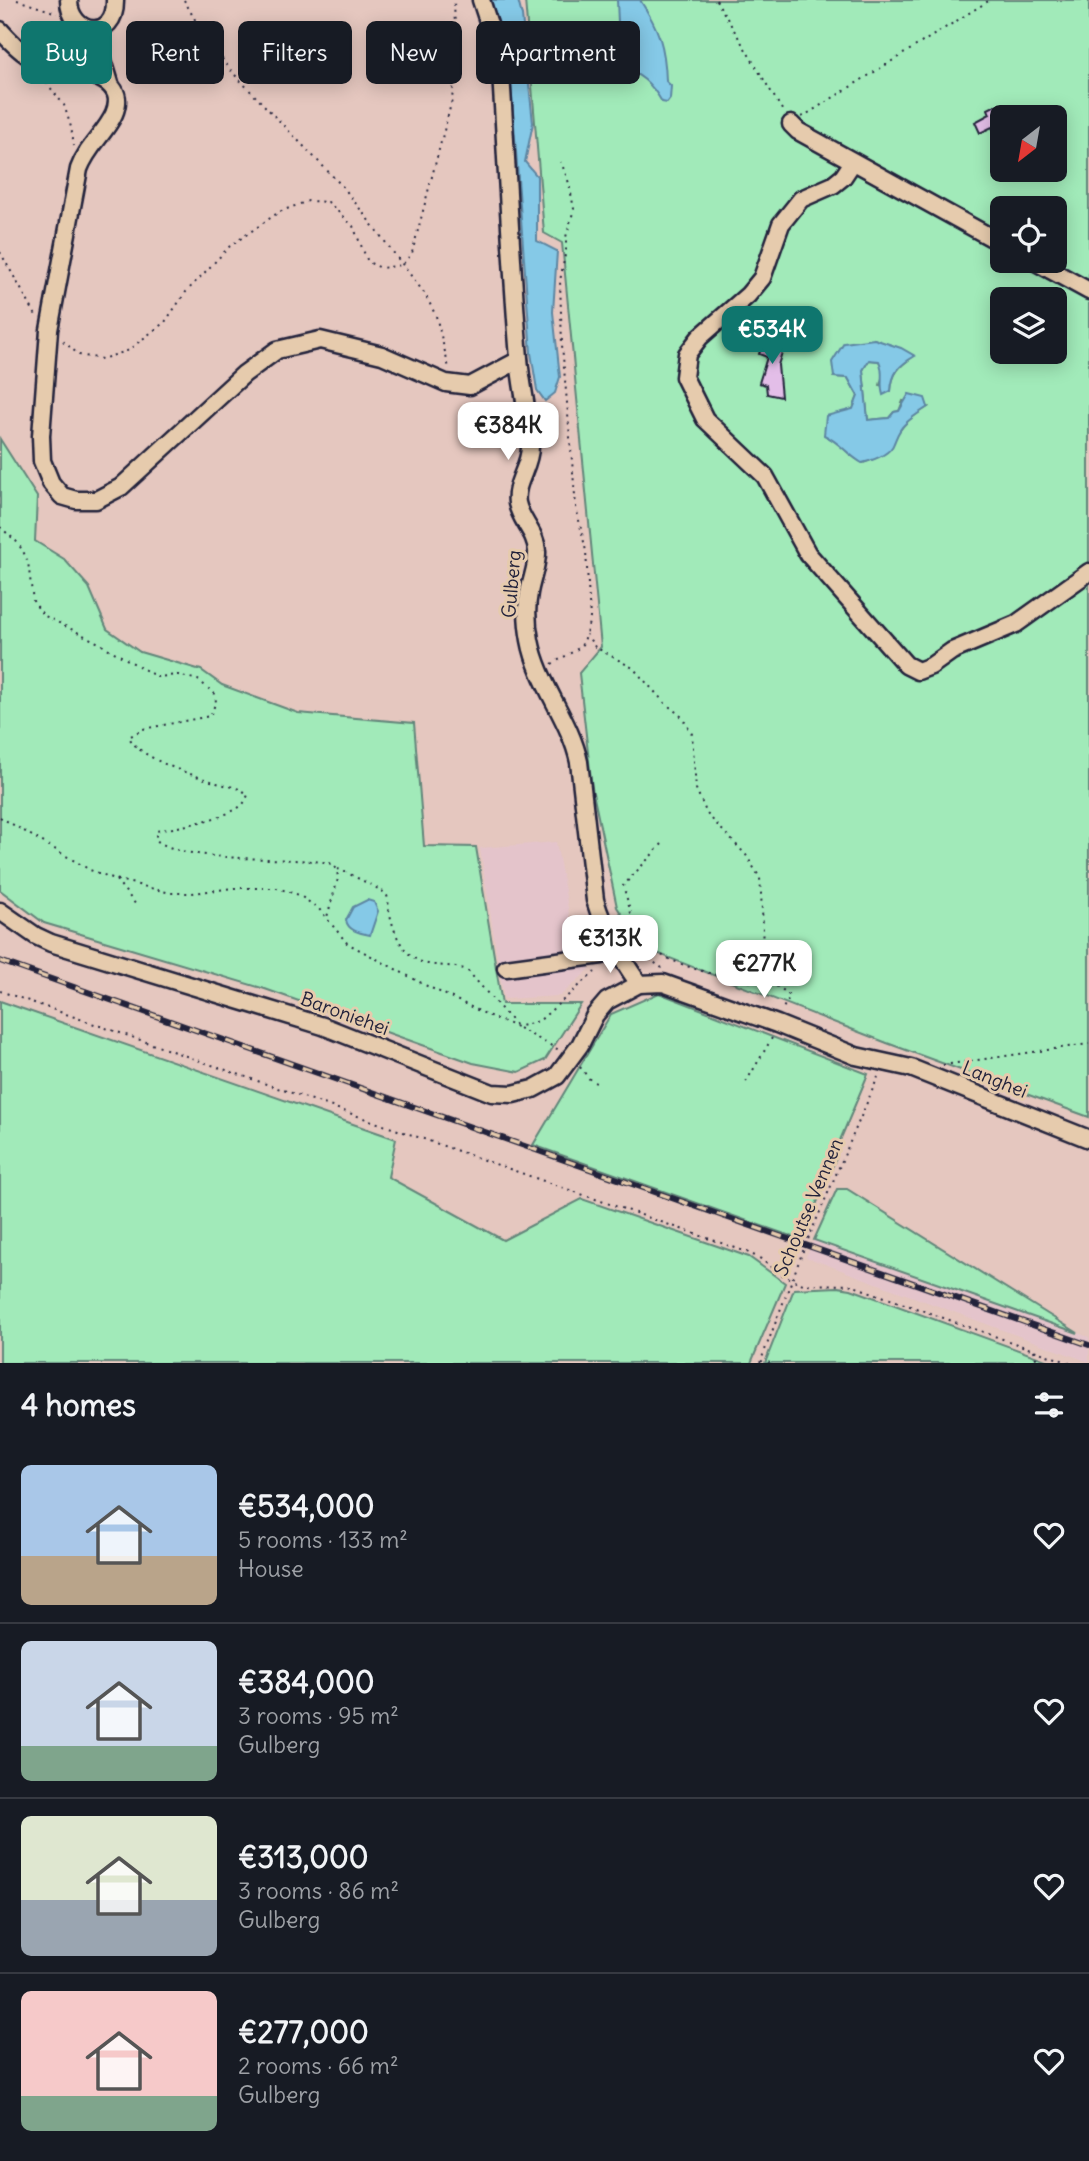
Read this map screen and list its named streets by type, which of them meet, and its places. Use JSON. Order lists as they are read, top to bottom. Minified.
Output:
{"streets":{"street":["Gulberg","Baroniehei","Langhei"],"path":["Schoutse Vennen"]},"crossings":[["Gulberg","Baroniehei"],["Langhei","Schoutse Vennen"]],"north":"bottom left","page":{"chip":["Buy","Rent","Filters","New","Apartment"],"price":["€534K","€384K","€313K","€277K"],"heading":"4 homes","list":[{"name":"€534,000","note":"5 rooms · 133 m² · House"},{"name":"€384,000","note":"3 rooms · 95 m² · Gulberg"},{"name":"€313,000","note":"3 rooms · 86 m² · Gulberg"},{"name":"€277,000","note":"2 rooms · 66 m² · Gulberg"}]}}
